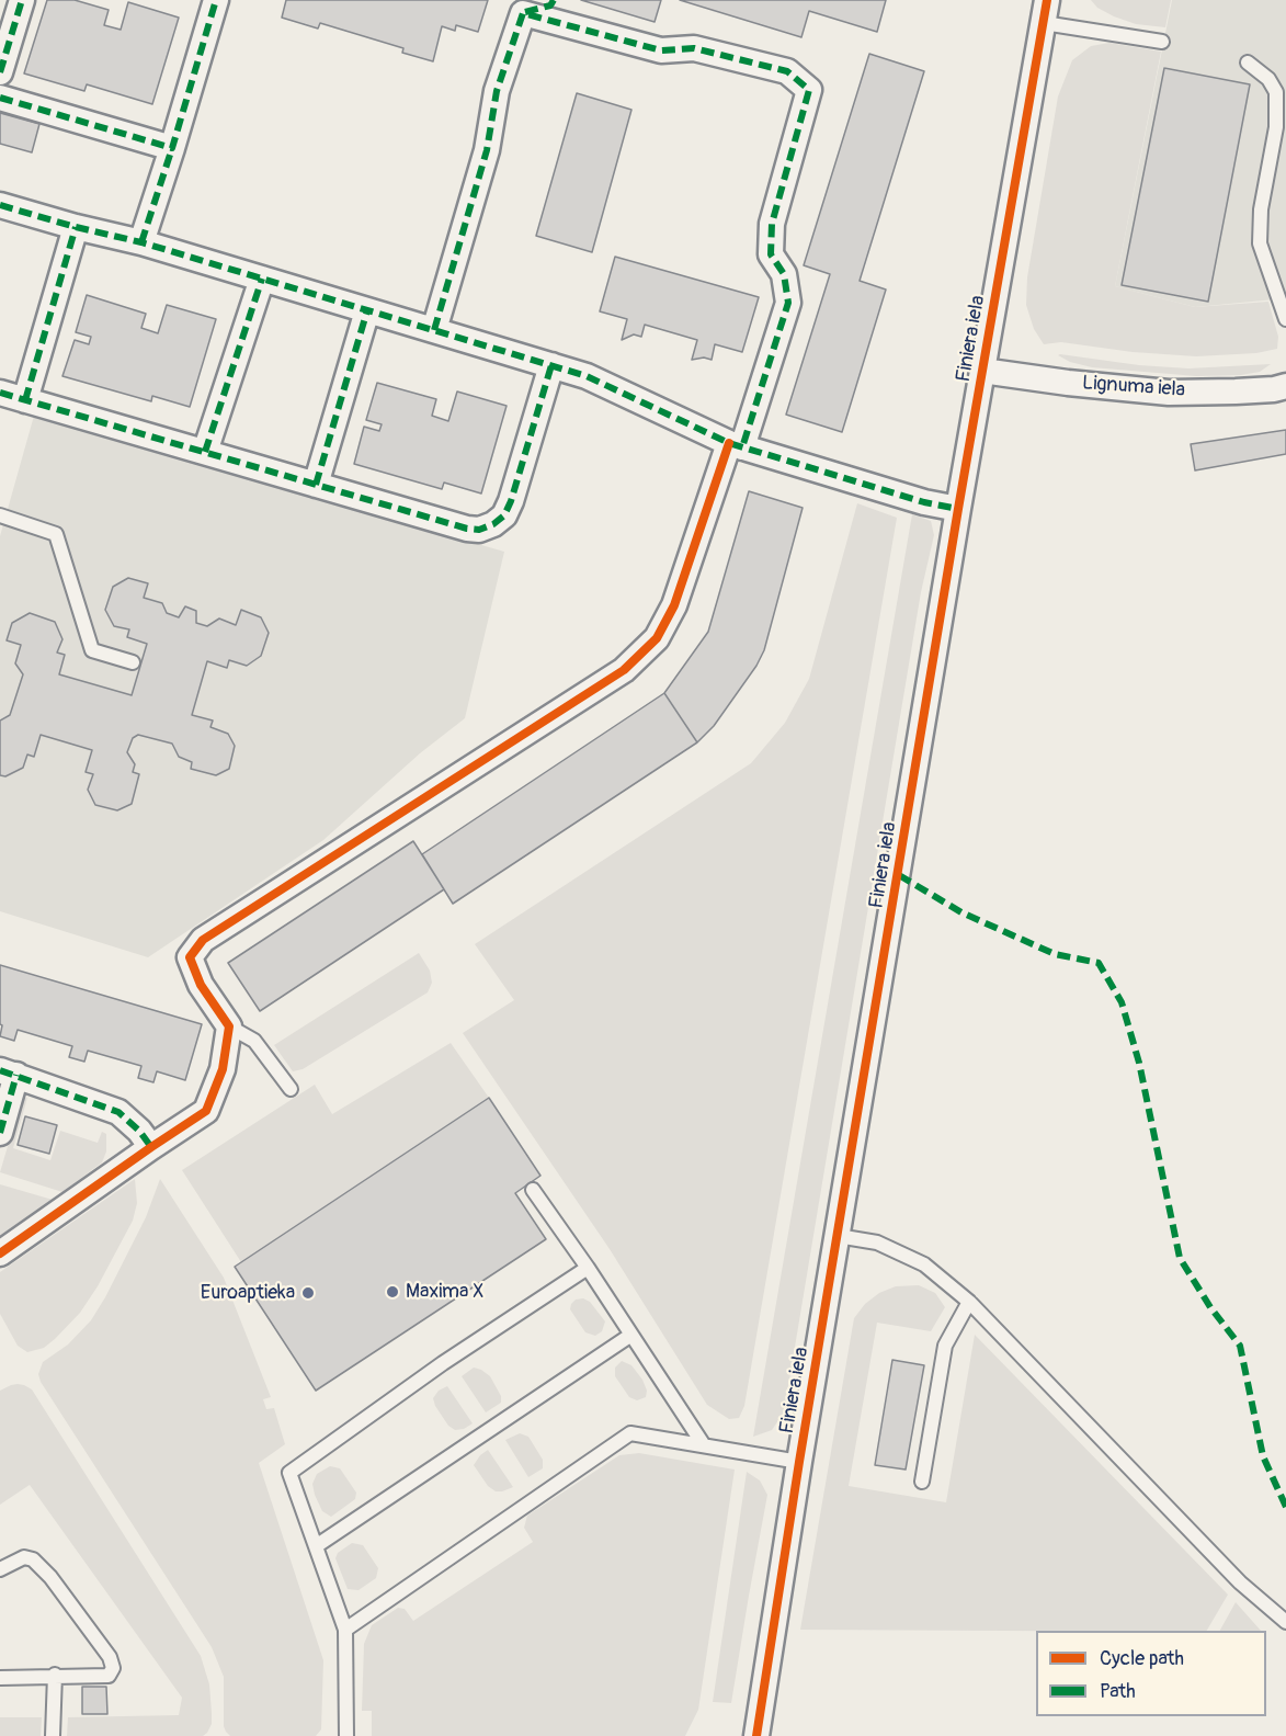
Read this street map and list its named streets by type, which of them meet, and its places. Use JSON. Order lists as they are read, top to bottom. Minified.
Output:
{"streets":{"street":["Finiera iela","Lignuma iela"]},"crossings":[["Finiera iela","Lignuma iela"]],"places":["Maxima X","Euroaptieka"],"legend":["Cycle path","Path"]}
